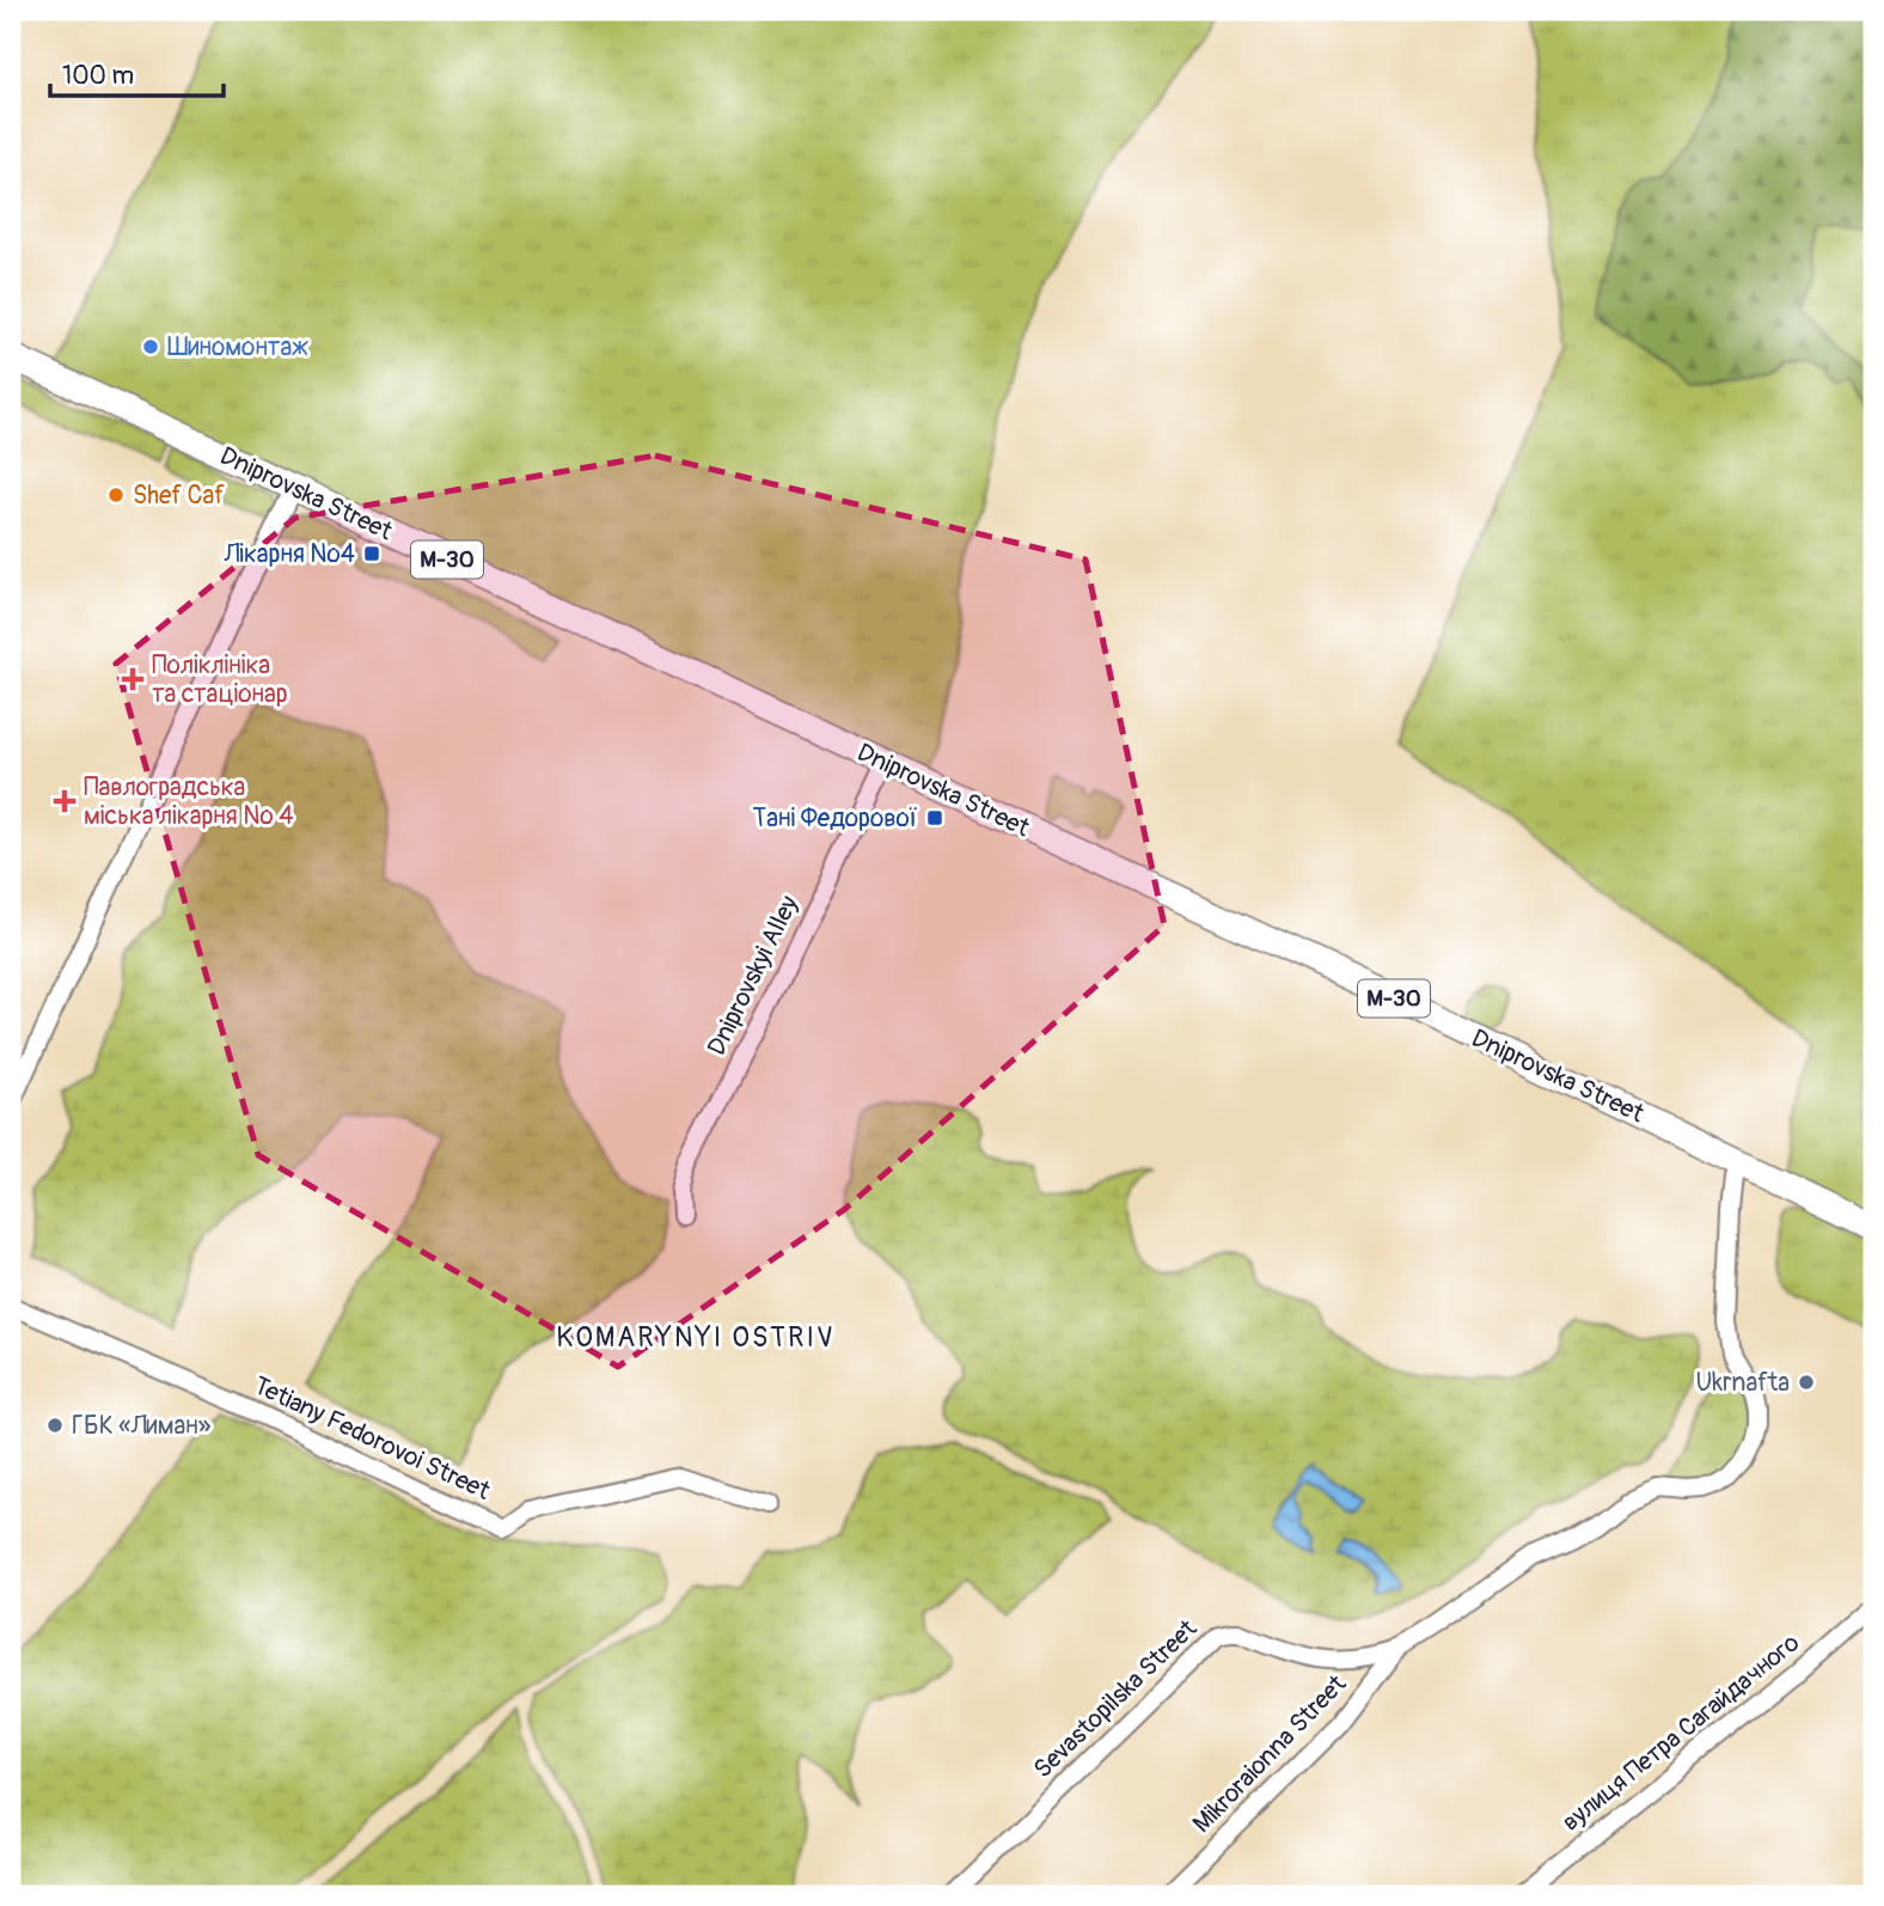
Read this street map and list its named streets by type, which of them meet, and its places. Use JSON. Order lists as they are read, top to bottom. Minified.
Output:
{"streets":{"highway":["Dniprovska Street","М-30"],"street":["Dniprovskyi Alley","Tetiany Fedorovoi Street","Sevastopilska Street","вулиця Петра Сагайдачного","Mikroraionna Street"]},"crossings":[["Dniprovska Street","Dniprovskyi Alley"],["Dniprovska Street","Mikroraionna Street"],["Sevastopilska Street","Mikroraionna Street"]],"districts":["KOMARYNYI OSTRIV"],"places":{"other":["Шиномонтаж","Shef Caf","Ukrnafta","ГБК «Лиман»"],"transit":["Лікарня №4","Тані Федорової"],"health":["Поліклініка та стаціонар","Павлоградська міська лікарня № 4"]},"scale_bar":"100 m"}
